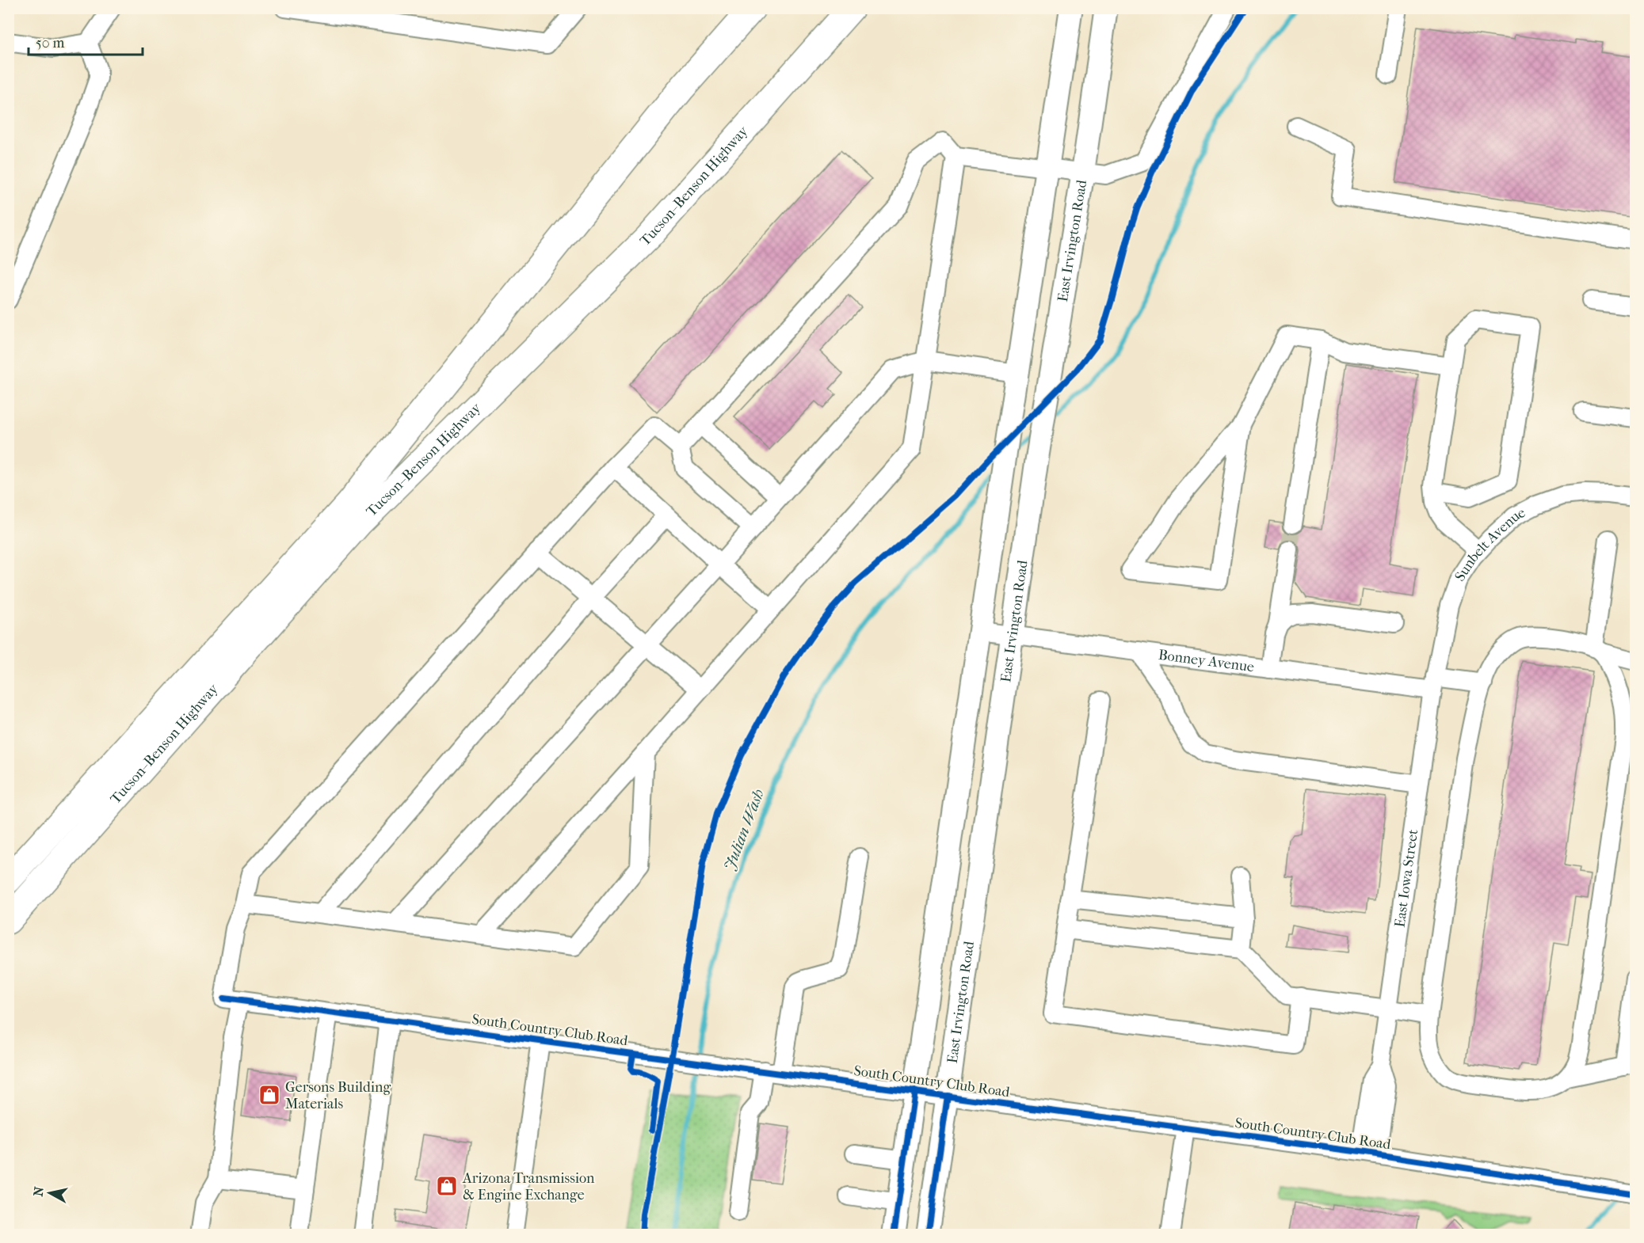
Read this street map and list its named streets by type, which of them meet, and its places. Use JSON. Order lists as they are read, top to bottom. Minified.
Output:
{"streets":{"highway":["Tucson–Benson Highway"],"main road":["East Irvington Road"],"street":["Sunbelt Avenue","Bonney Avenue","East Iowa Street","South Country Club Road"]},"crossings":[["East Irvington Road","Bonney Avenue"],["East Irvington Road","South Country Club Road"],["Sunbelt Avenue","Bonney Avenue"],["Sunbelt Avenue","East Iowa Street"],["Bonney Avenue","East Iowa Street"],["East Iowa Street","South Country Club Road"]],"water":["Julian Wash"],"places":{"shop":["Gersons Building Materials","Arizona Transmission & Engine Exchange"]},"scale_bar":"50 m","north":"left"}
